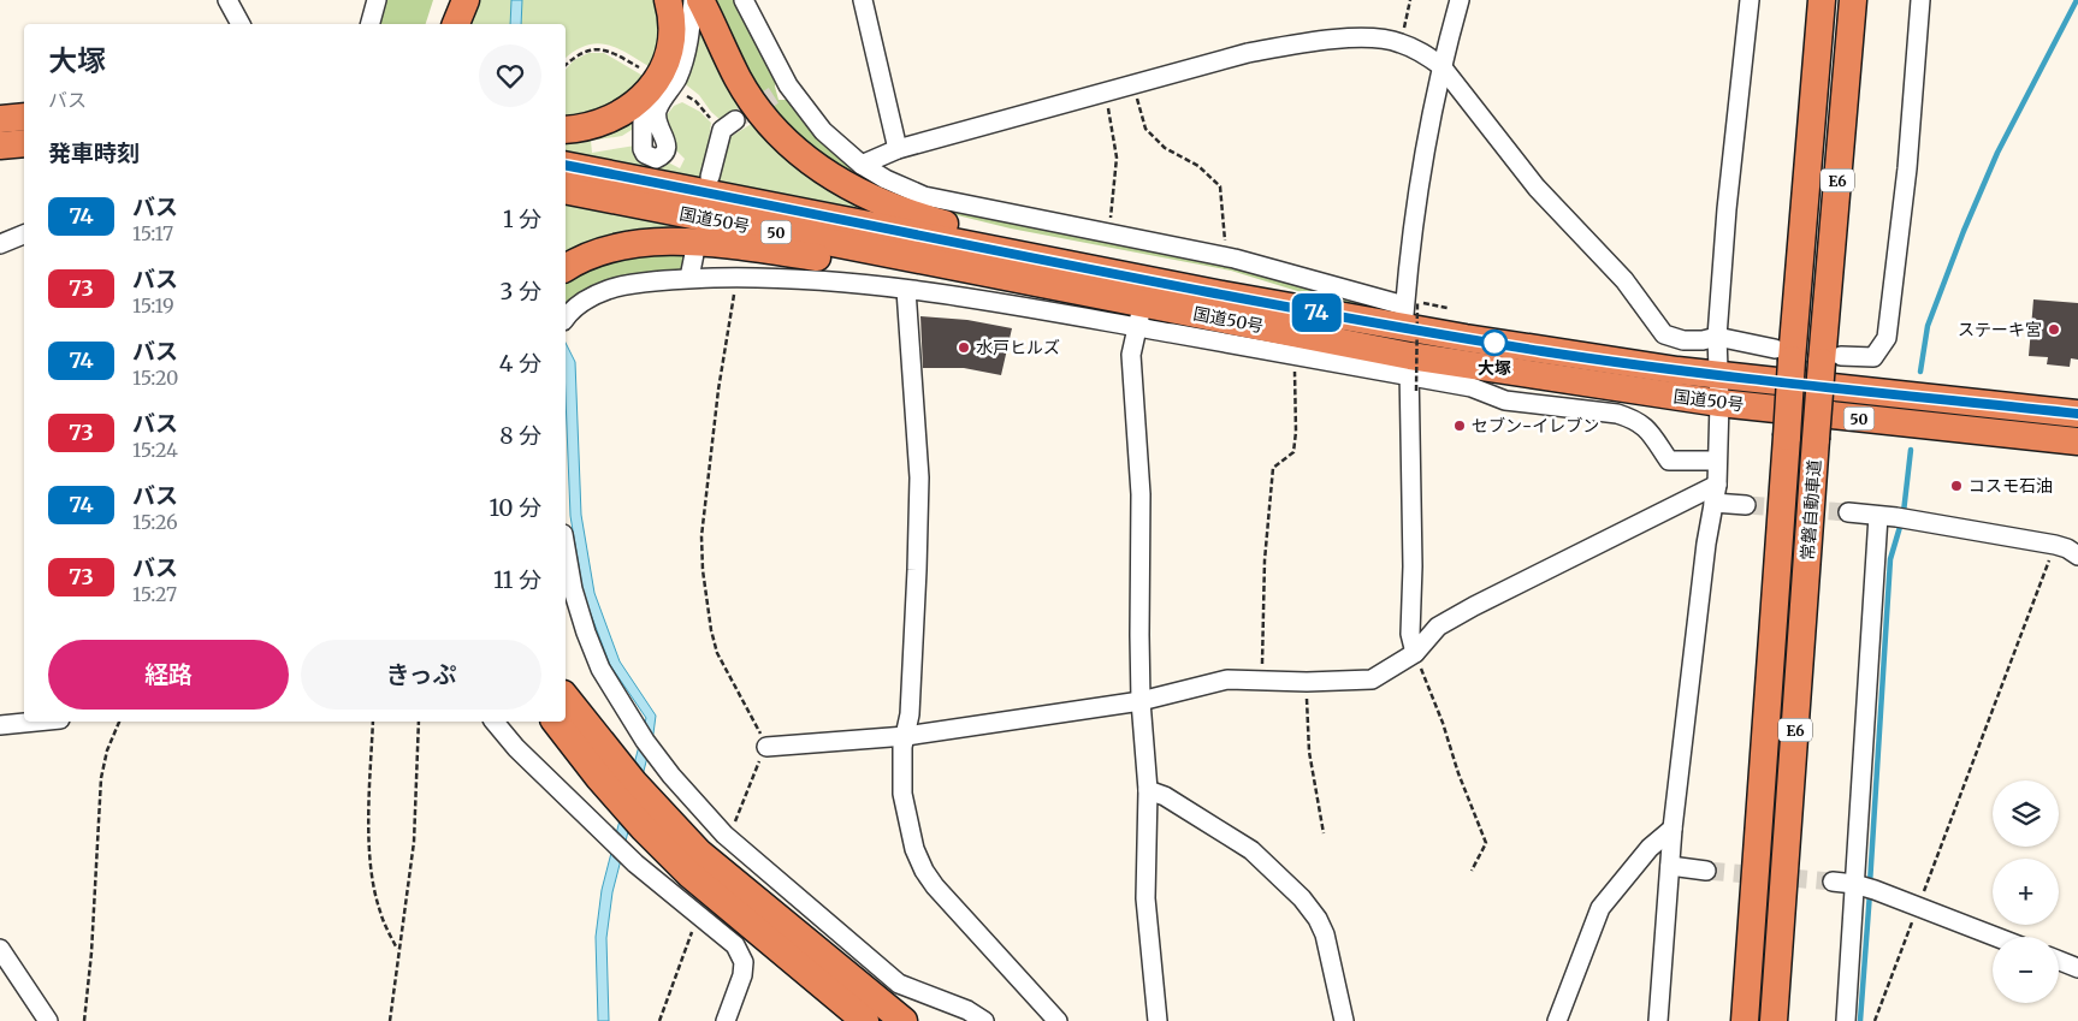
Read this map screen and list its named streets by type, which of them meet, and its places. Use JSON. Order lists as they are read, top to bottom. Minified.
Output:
{"streets":{"highway":["E6","国道50号","50","常磐自動車道"]},"places":["ステーキ宮","大塚","水戸ヒルズ","セブン-イレブン","コスモ石油"],"lines":["bus line 74"],"page":{"on_map":"74","heading":[["大塚","バス"],"発車時刻"],"list":[{"mark":"74","name":"バス","note":"15:17","value":"1 分"},{"mark":"73","name":"バス","note":"15:19","value":"3 分"},{"mark":"74","name":"バス","note":"15:20","value":"4 分"},{"mark":"73","name":"バス","note":"15:24","value":"8 分"},{"mark":"74","name":"バス","note":"15:26","value":"10 分"},{"mark":"73","name":"バス","note":"15:27","value":"11 分"}],"buttons":["経路","きっぷ"],"map_buttons":["+","−"]}}
